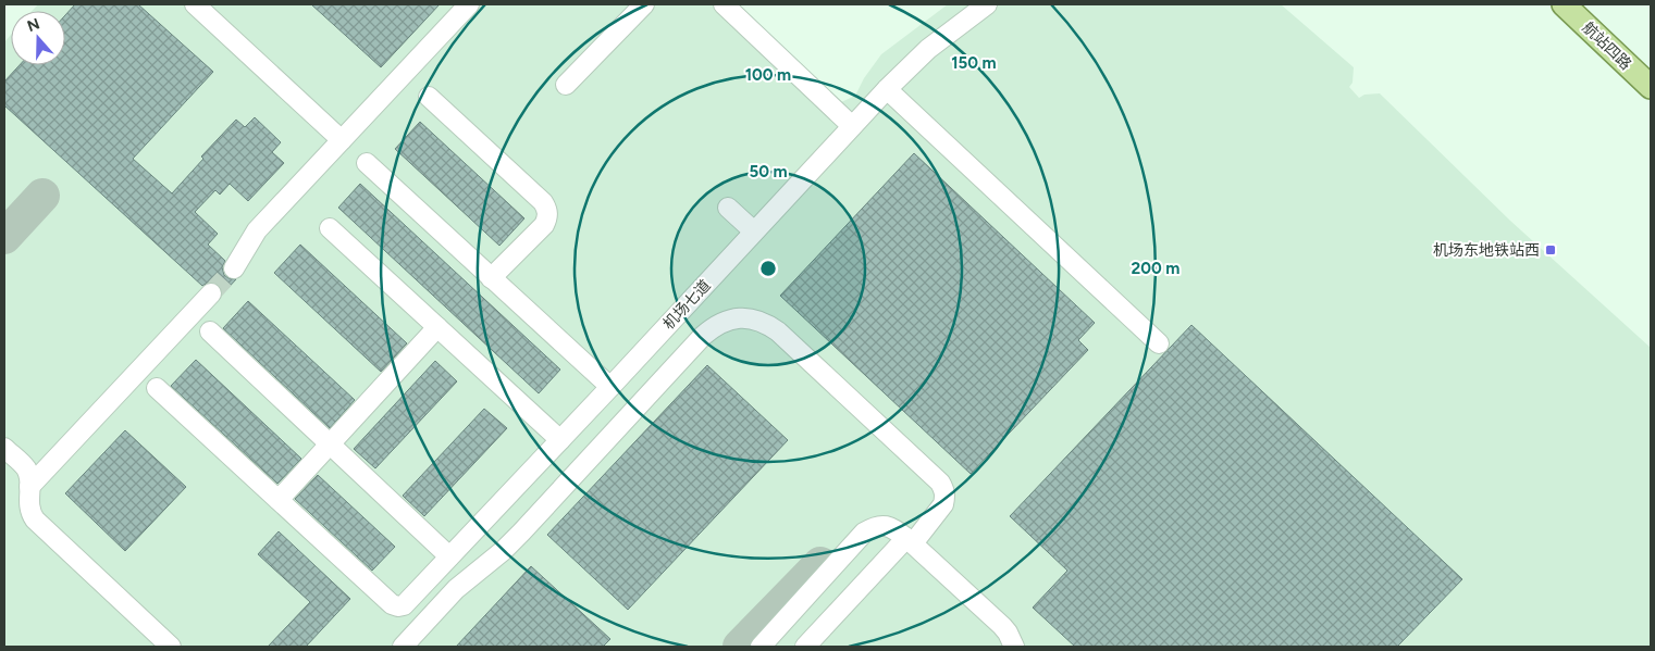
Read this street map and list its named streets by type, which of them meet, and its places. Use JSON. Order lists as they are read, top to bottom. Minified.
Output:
{"streets":{"main road":["航站四路"],"lane":["机场七道"]},"places":{"transit":["机场东地铁站西"]},"north":"top","rings":["150 m","100 m","50 m","200 m"]}
